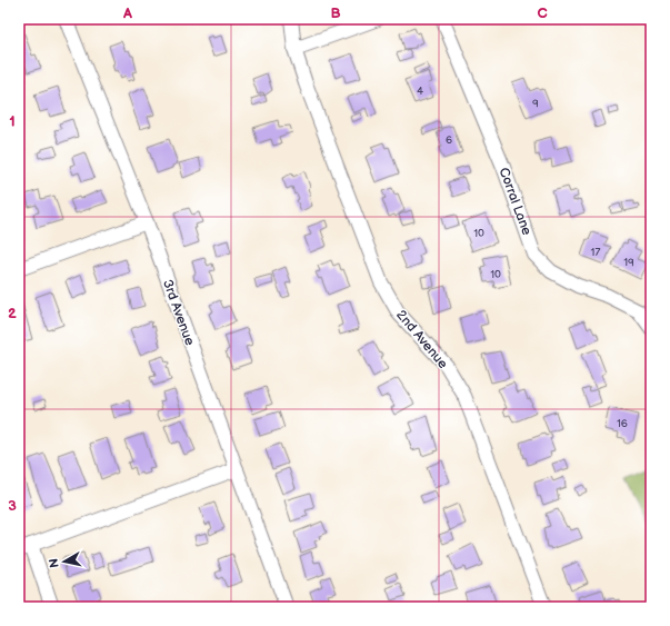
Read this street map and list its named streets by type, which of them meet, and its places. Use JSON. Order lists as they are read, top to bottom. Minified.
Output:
{"streets":{"street":["Corral Lane","3rd Avenue","2nd Avenue"]},"house_numbers":["4","9","6","10","17","19","10","16"],"north":"left","grid":{"columns":["A","B","C"],"rows":["1","2","3"]}}
